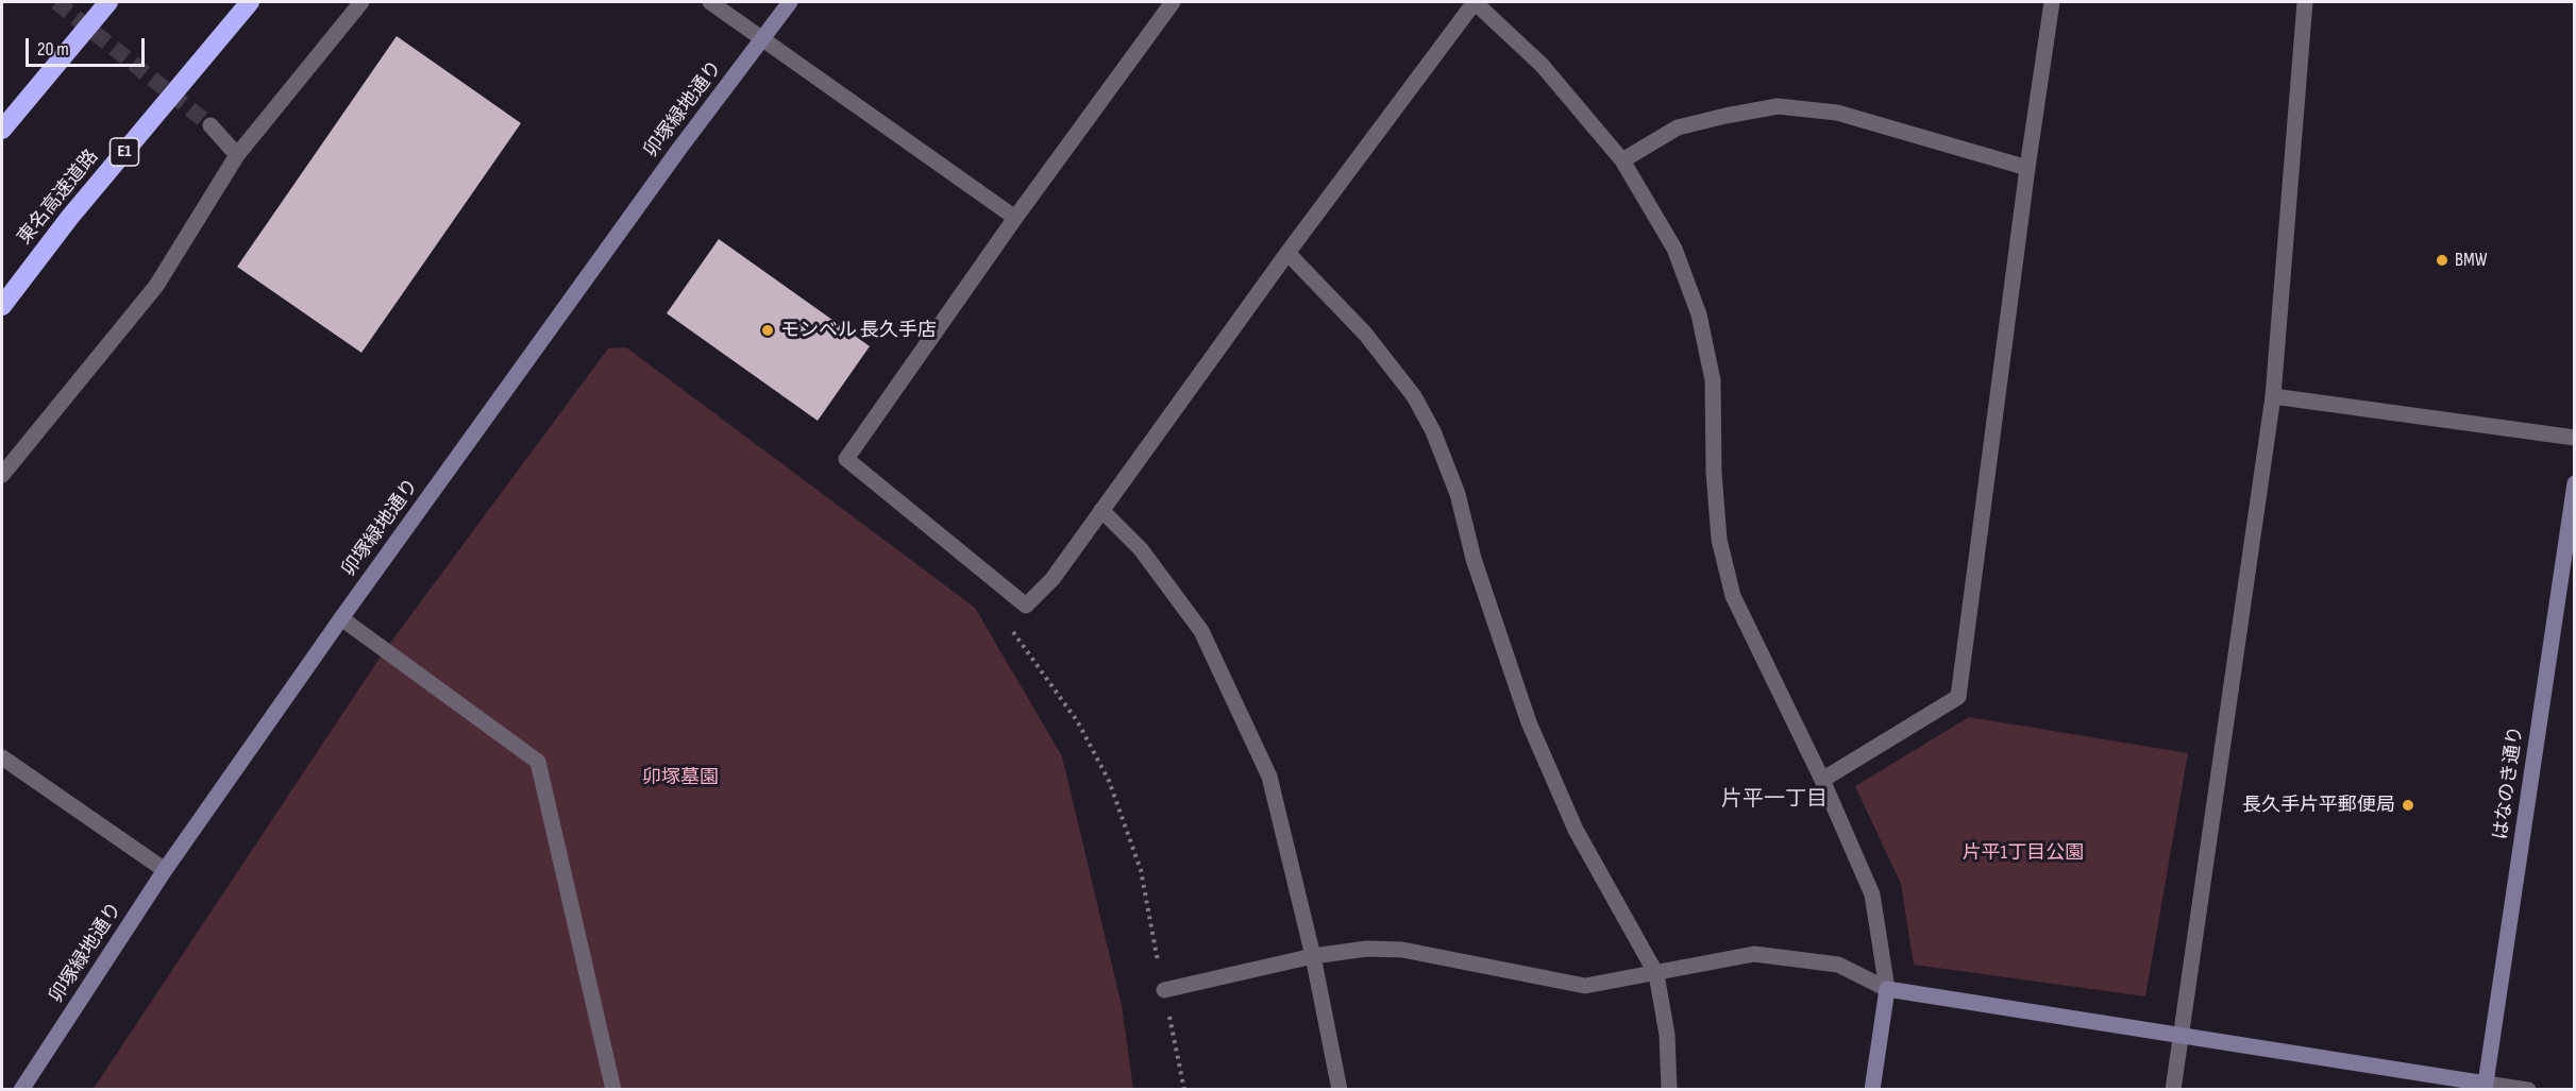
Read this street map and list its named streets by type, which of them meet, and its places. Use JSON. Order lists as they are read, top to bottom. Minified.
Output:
{"streets":{"highway":["E1","東名高速道路"],"street":["卯塚緑地通り","はなのき通り"]},"districts":["片平一丁目"],"parks":["卯塚墓園","片平1丁目公園"],"places":["BMW","モンベル 長久手店","長久手片平郵便局"],"scale_bar":"20 m"}
